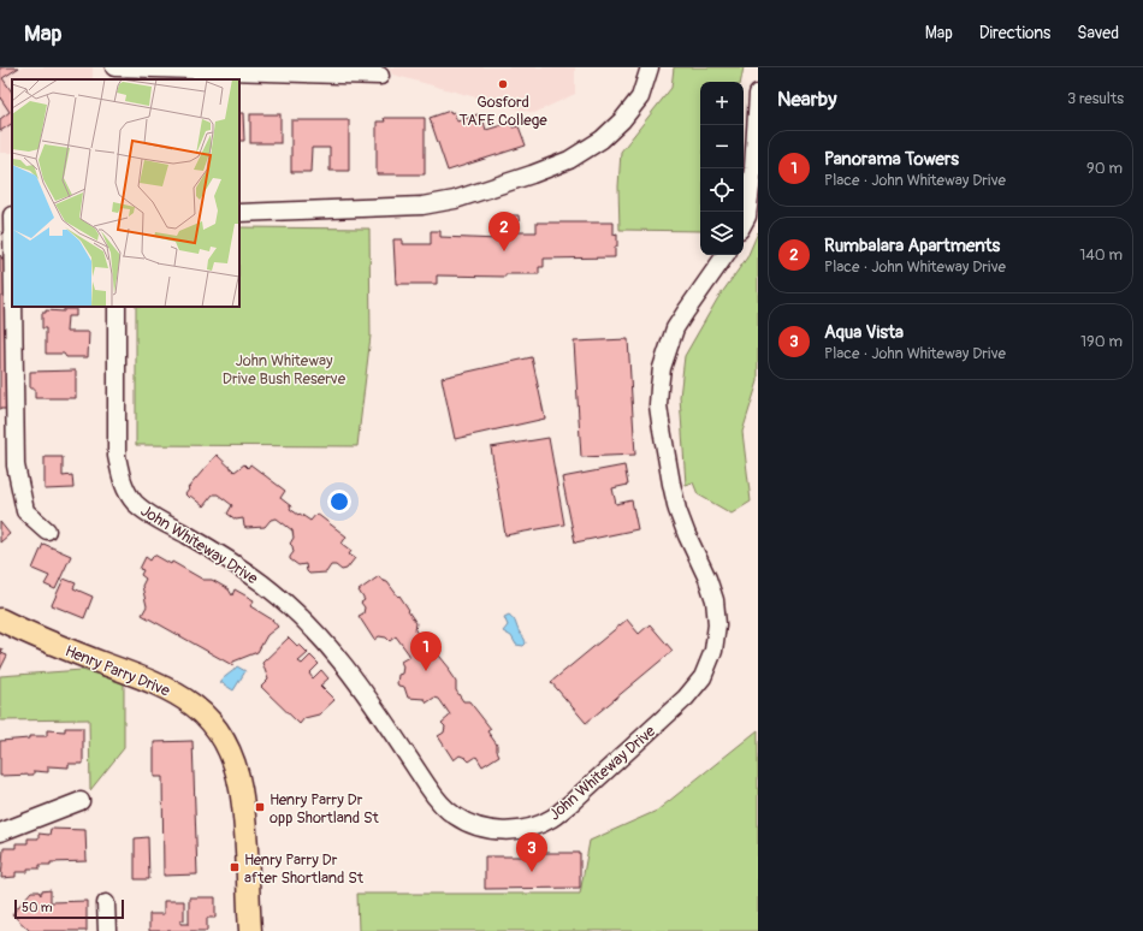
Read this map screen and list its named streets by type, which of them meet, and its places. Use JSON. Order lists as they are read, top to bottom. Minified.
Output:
{"streets":{"main road":["Henry Parry Drive"],"street":["John Whiteway Drive"]},"parks":["John Whiteway Drive Bush Reserve"],"places":{"other":["Gosford TAFE College"],"transit":["Henry Parry Dr opp Shortland St","Henry Parry Dr after Shortland St"]},"scale_bar":"50 m","page":{"header":"Map","nav":["Map","Directions","Saved"],"heading":["Nearby","3 results"],"map_buttons":["+","−"],"list":[{"mark":"1","name":"Panorama Towers","note":"Place · John Whiteway Drive","value":"90 m"},{"mark":"2","name":"Rumbalara Apartments","note":"Place · John Whiteway Drive","value":"140 m"},{"mark":"3","name":"Aqua Vista","note":"Place · John Whiteway Drive","value":"190 m"}],"pins":["2","1","3"],"scale":"50 m"}}
